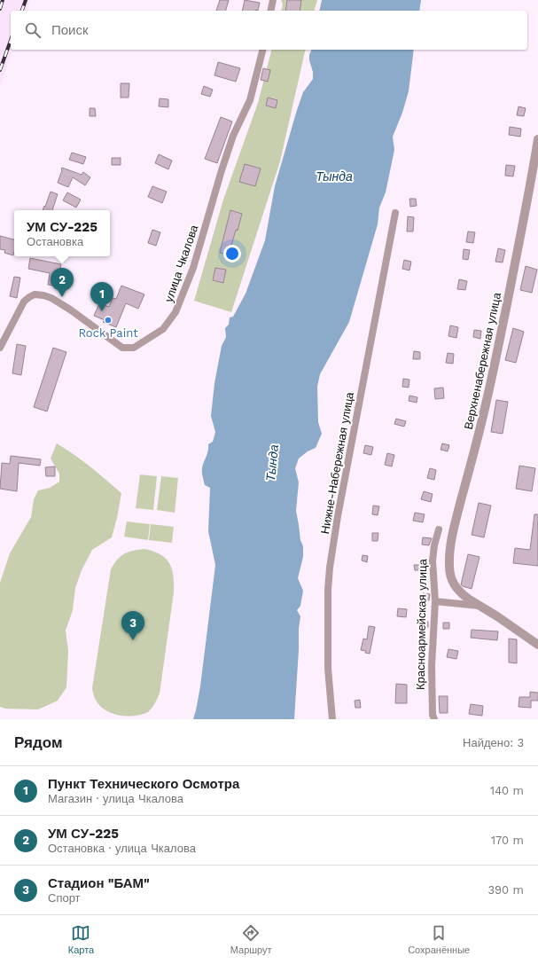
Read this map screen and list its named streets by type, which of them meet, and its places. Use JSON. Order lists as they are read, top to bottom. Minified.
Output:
{"streets":{"street":["улица Чкалова","Верхненабережная улица","Нижне-Набережная улица","Красноармейская улица"]},"water":["Тында"],"places":["Rock Paint"],"page":{"search":"Поиск","popup":["УМ СУ-225","Остановка"],"pins":["2","1","3"],"heading":["Рядом","Найдено: 3"],"list":[{"mark":"1","name":"Пункт Технического Осмотра","note":"Магазин · улица Чкалова","value":"140 m"},{"mark":"2","name":"УМ СУ-225","note":"Остановка · улица Чкалова","value":"170 m"},{"mark":"3","name":"Стадион \"БАМ\"","note":"Спорт","value":"390 m"}],"nav":["Карта","Маршрут","Сохранённые"]}}
